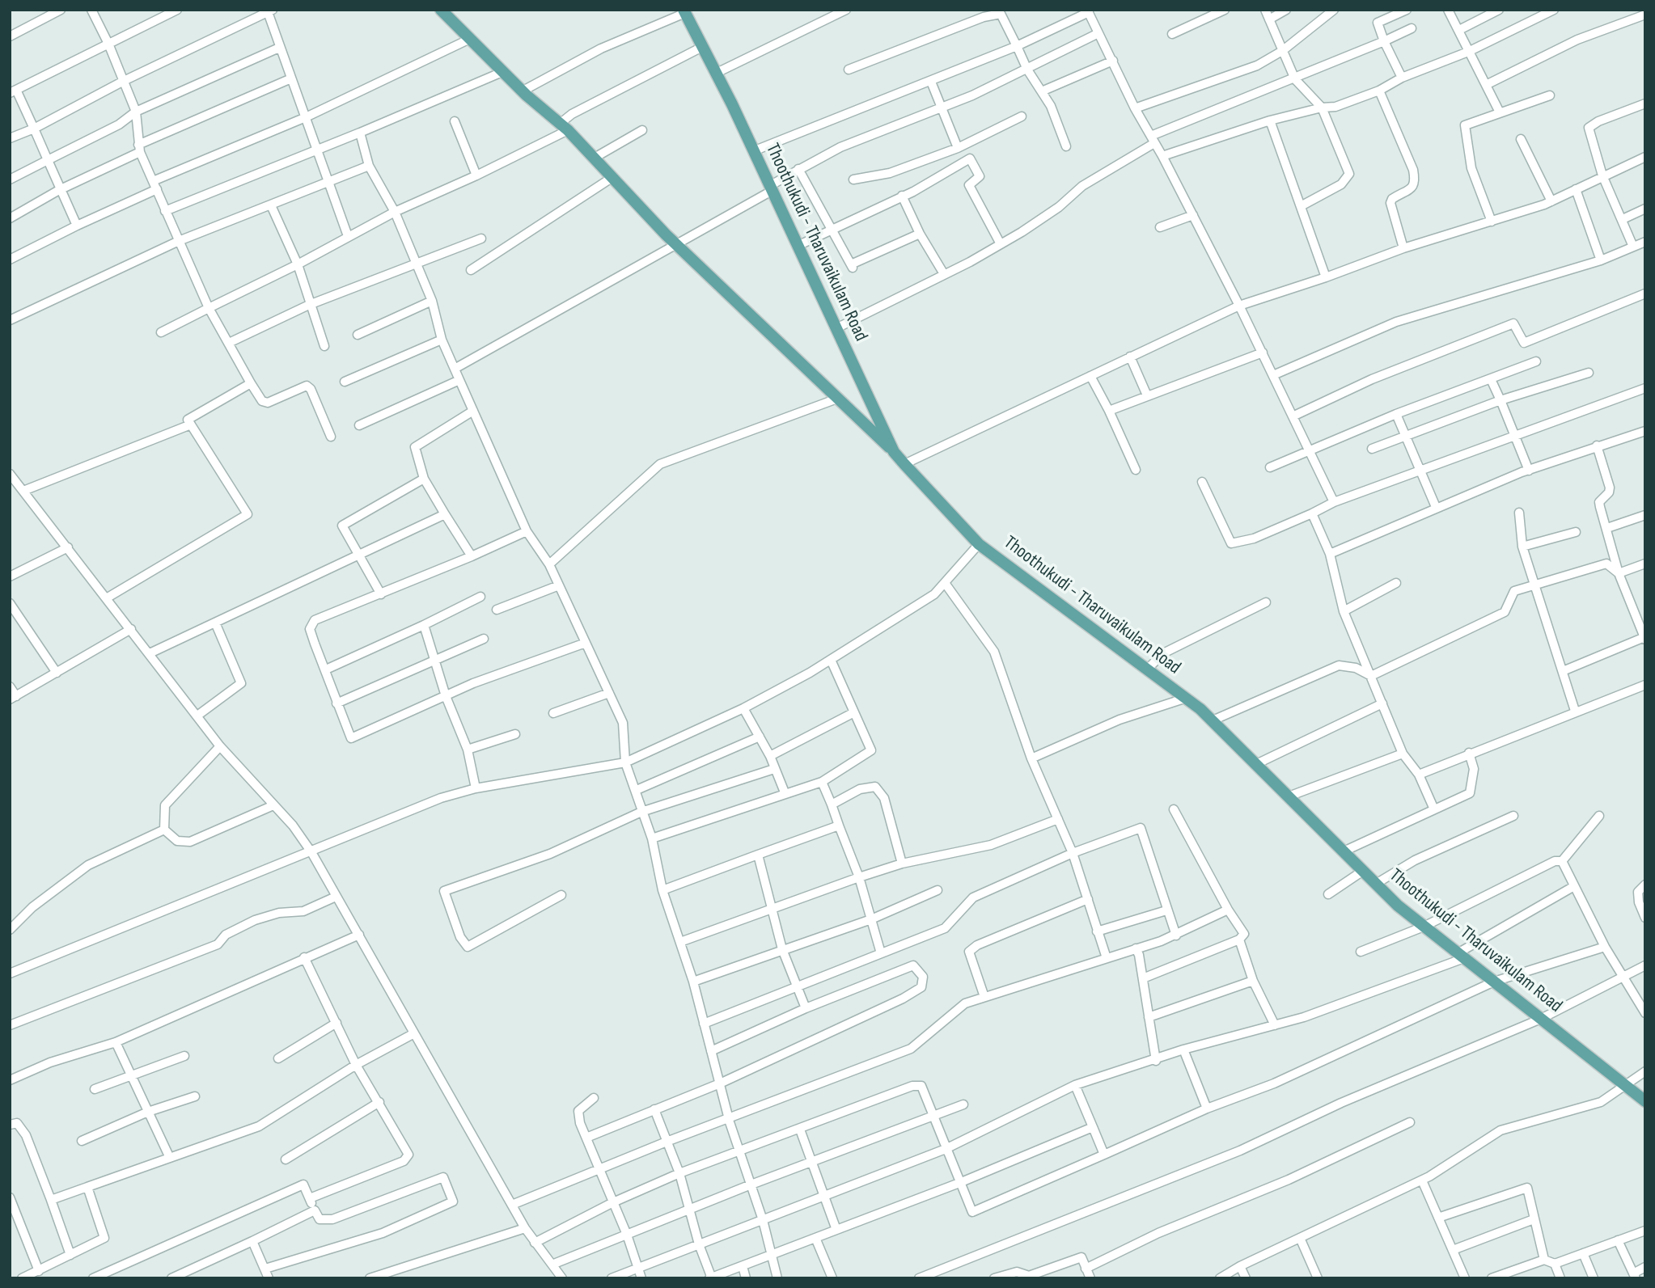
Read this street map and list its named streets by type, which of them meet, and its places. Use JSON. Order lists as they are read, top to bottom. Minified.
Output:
{"streets":{"main road":["Thoothukudi - Tharuvaikulam Road"]}}
